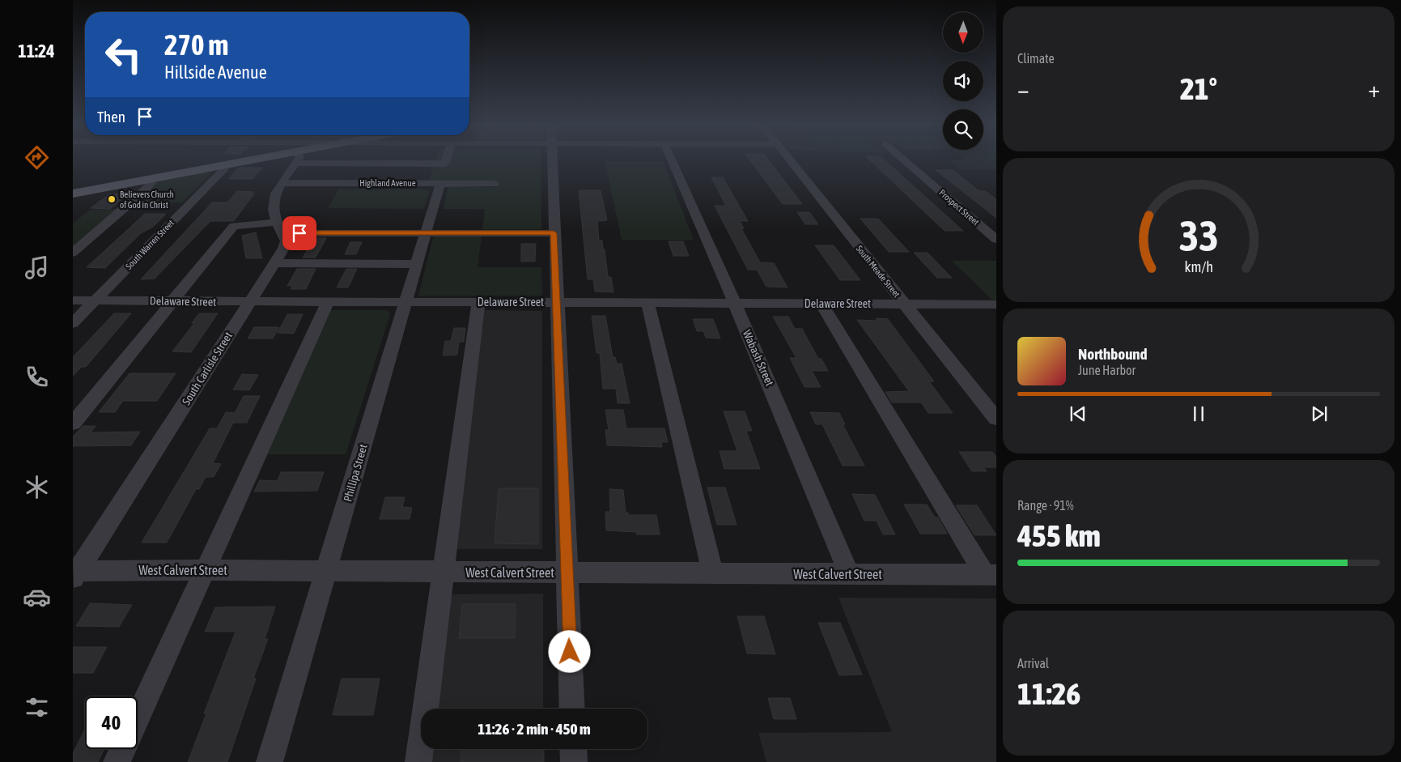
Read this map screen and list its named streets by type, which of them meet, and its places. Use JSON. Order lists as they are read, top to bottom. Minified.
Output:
{"streets":{"street":["Highland Avenue","Prospect Street","South Warren Street","South Meade Street","Delaware Street","Wabash Street","South Carlisle Street","Phillipa Street","West Calvert Street"]},"crossings":[["Highland Avenue","South Carlisle Street"],["Highland Avenue","Phillipa Street"],["South Warren Street","Delaware Street"],["South Meade Street","Delaware Street"],["Delaware Street","Wabash Street"],["Delaware Street","South Carlisle Street"],["Delaware Street","Phillipa Street"],["Wabash Street","West Calvert Street"],["South Carlisle Street","West Calvert Street"],["Phillipa Street","West Calvert Street"]],"places":["Believers Church of God in Christ"],"north":"bottom","page":{"tabs":"11:24","tile":["Climate",["Range · 91%","455 km"],["Arrival","11:26"]],"turn":["270 m","Hillside Avenue"],"heat":["−","21°","+"],"then":"Then","song":["Northbound","June Harbor"],"limit":"40","trip":"11:26 · 2 min · 450 m","gauge":["33","km/h"]}}
